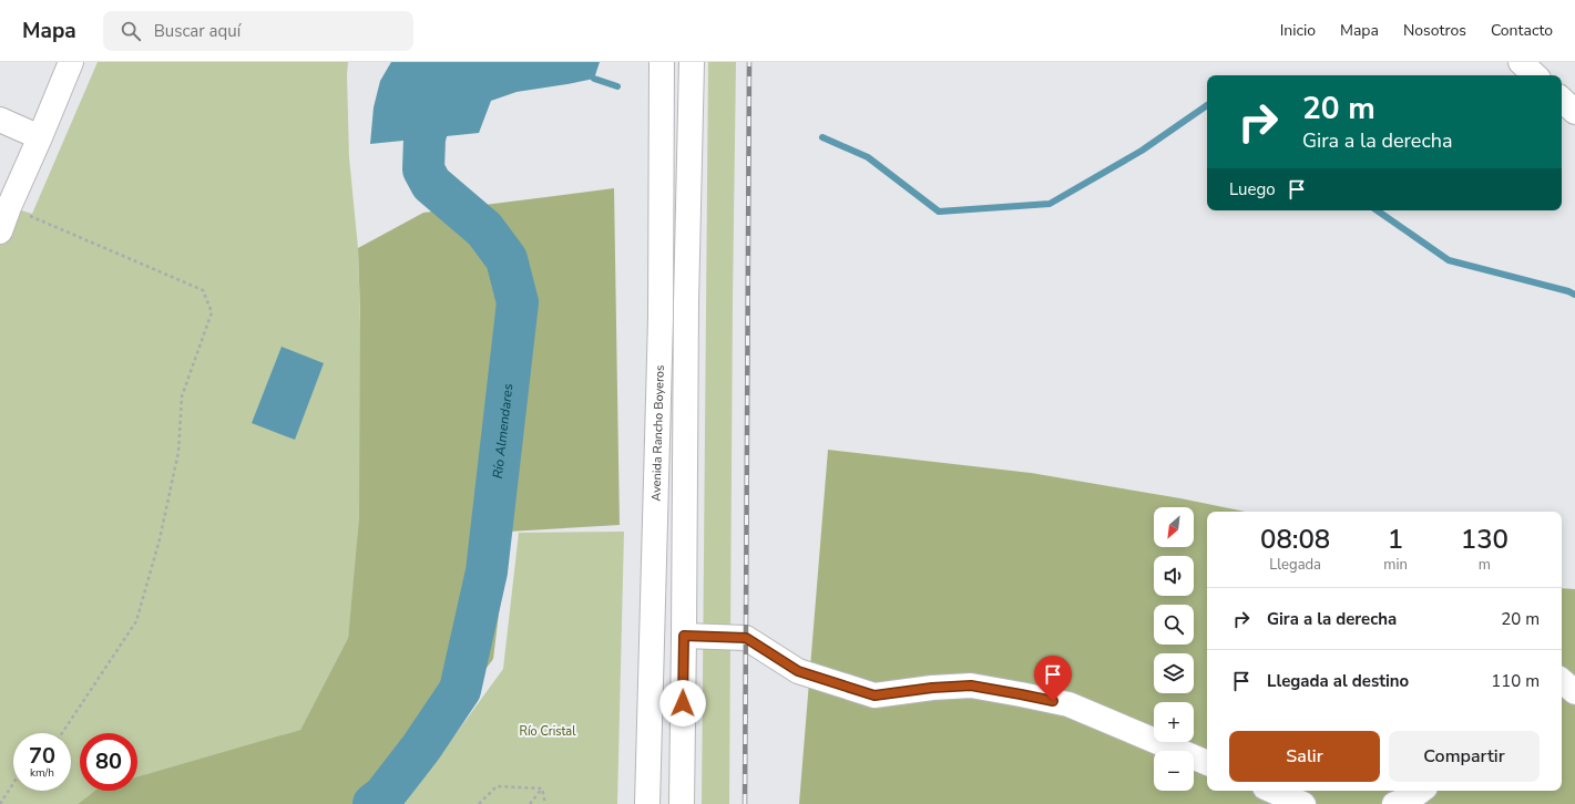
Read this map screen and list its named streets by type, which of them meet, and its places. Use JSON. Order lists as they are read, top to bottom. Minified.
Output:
{"streets":{"main road":["Avenida Rancho Boyeros"]},"water":["Río Almendares"],"parks":["Río Cristal"],"north":"bottom left","page":{"header":"Mapa","search":"Buscar aquí","nav":["Inicio","Mapa","Nosotros","Contacto"],"turn":["20 m","Gira a la derecha"],"then":"Luego","map_buttons":["+","−"],"eta":["08:08","Llegada","1","min","130","m"],"list":[{"name":"Gira a la derecha","value":"20 m"},{"name":"Llegada al destino","value":"110 m"}],"buttons":["Salir","Compartir"],"speed":"70 km/h","limit":"80"}}
